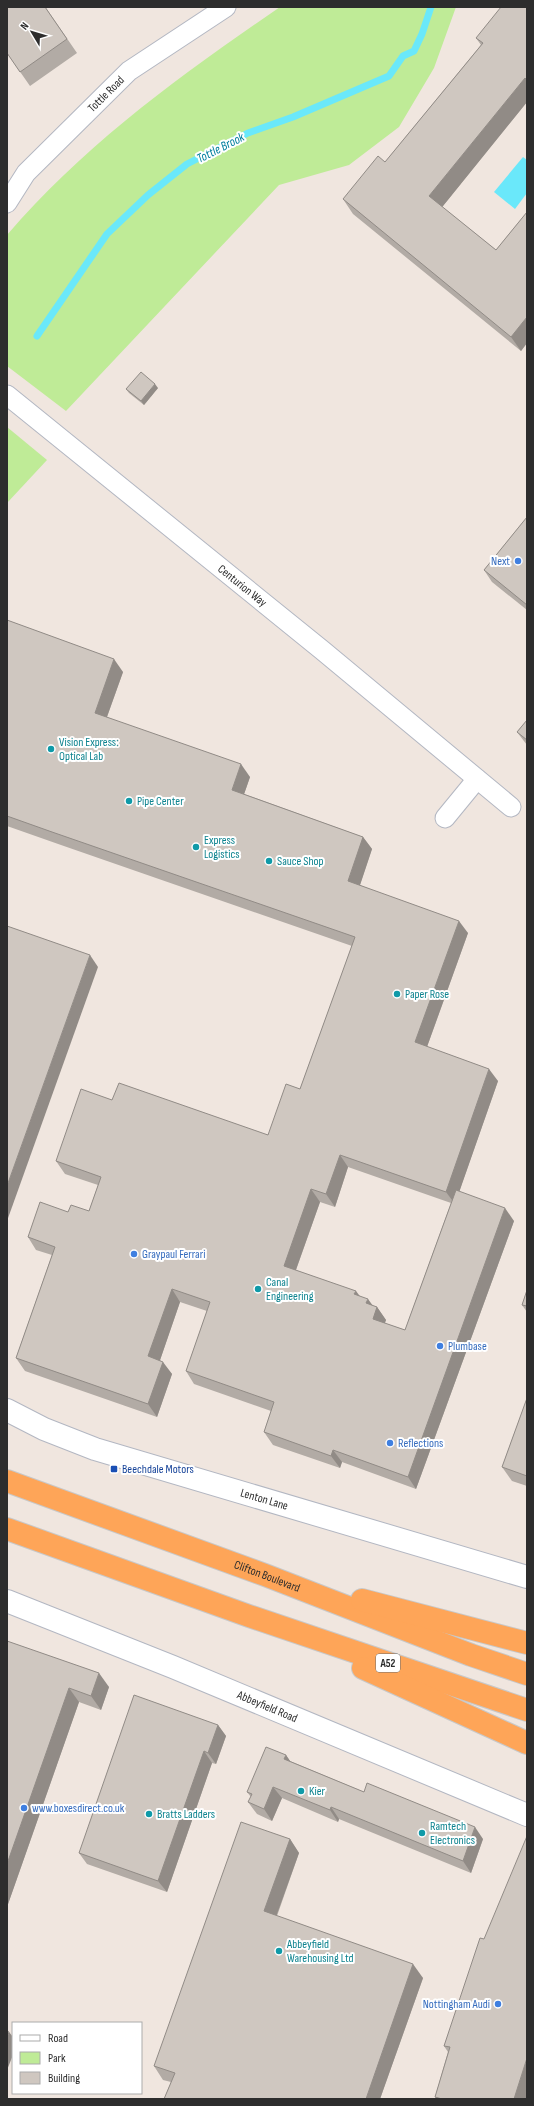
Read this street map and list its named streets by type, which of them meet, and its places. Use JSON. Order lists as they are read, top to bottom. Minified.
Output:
{"streets":{"highway":["Clifton Boulevard","A52"],"street":["Tottle Road","Centurion Way","Lenton Lane","Abbeyfield Road"]},"water":["Tottle Brook"],"places":{"other":["Next","Vision Express: Optical Lab","Pipe Center","Express Logistics","Sauce Shop","Paper Rose","Graypaul Ferrari","Canal Engineering","Plumbase","Reflections","Kier","www.boxesdirect.co.uk","Bratts Ladders","Ramtech Electronics","Abbeyfield Warehousing Ltd","Nottingham Audi"],"transit":["Beechdale Motors"]},"legend":["Road","Park","Building"],"north":"top left"}
